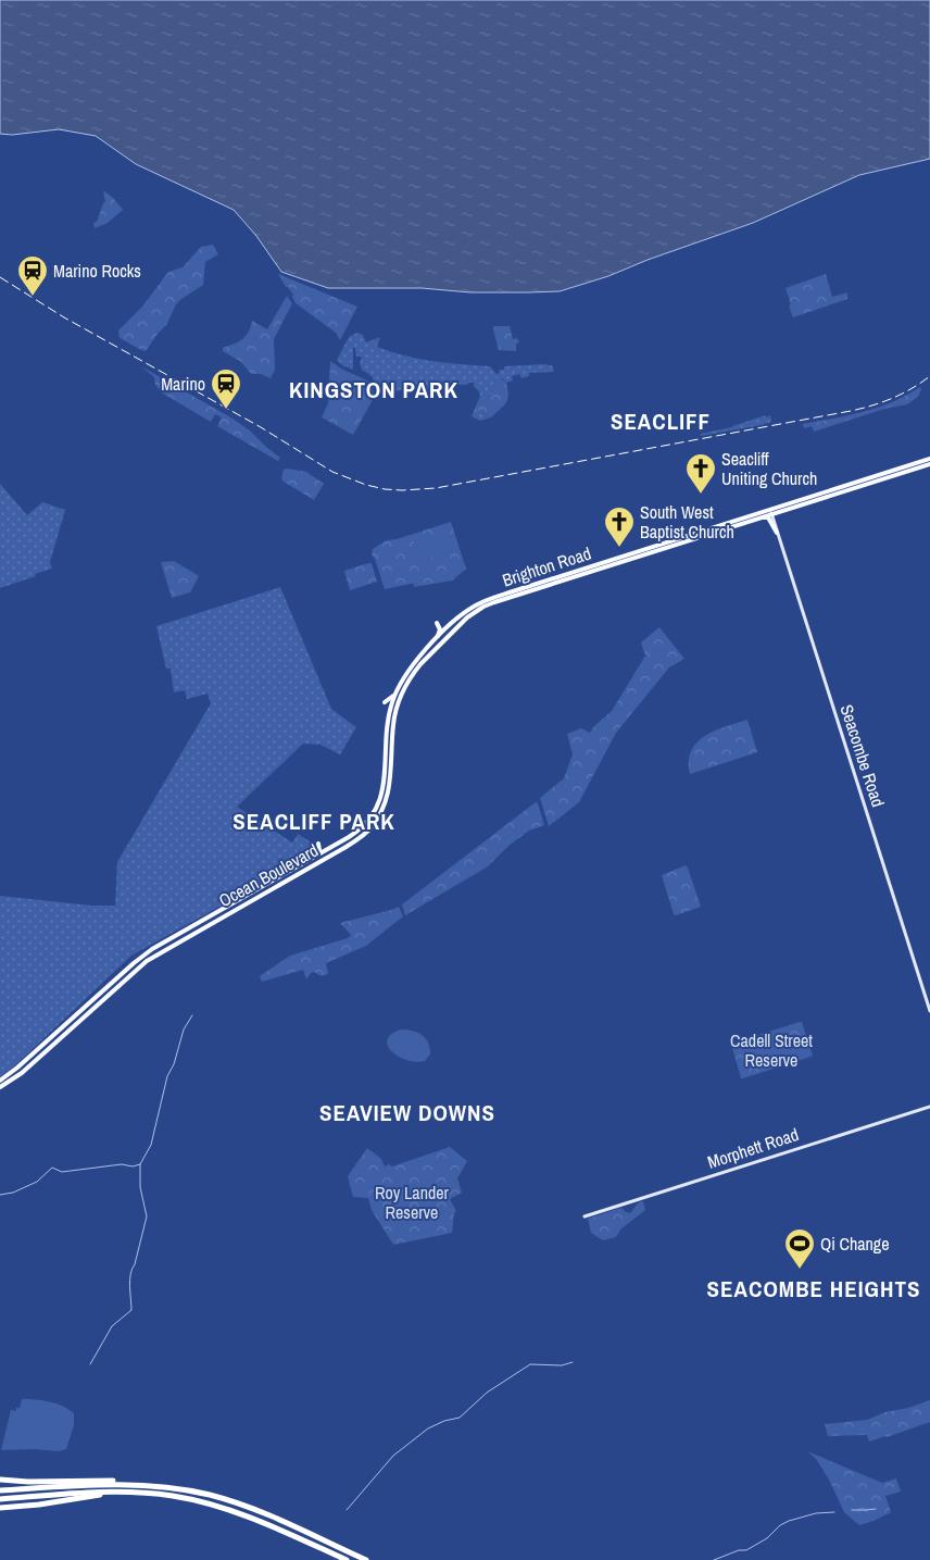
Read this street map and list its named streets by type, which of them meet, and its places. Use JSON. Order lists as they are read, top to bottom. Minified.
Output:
{"streets":{"main road":["Brighton Road","Seacombe Road","Ocean Boulevard","Morphett Road"]},"crossings":[["Brighton Road","Seacombe Road"],["Brighton Road","Ocean Boulevard"]],"districts":["KINGSTON PARK","SEACLIFF","SEACLIFF PARK","SEAVIEW DOWNS","SEACOMBE HEIGHTS"],"parks":["Cadell Street Reserve","Roy Lander Reserve"],"places":{"station":["Marino Rocks","Marino"],"church":["Seacliff Uniting Church","South West Baptist Church"],"sports":["Qi Change"]}}
